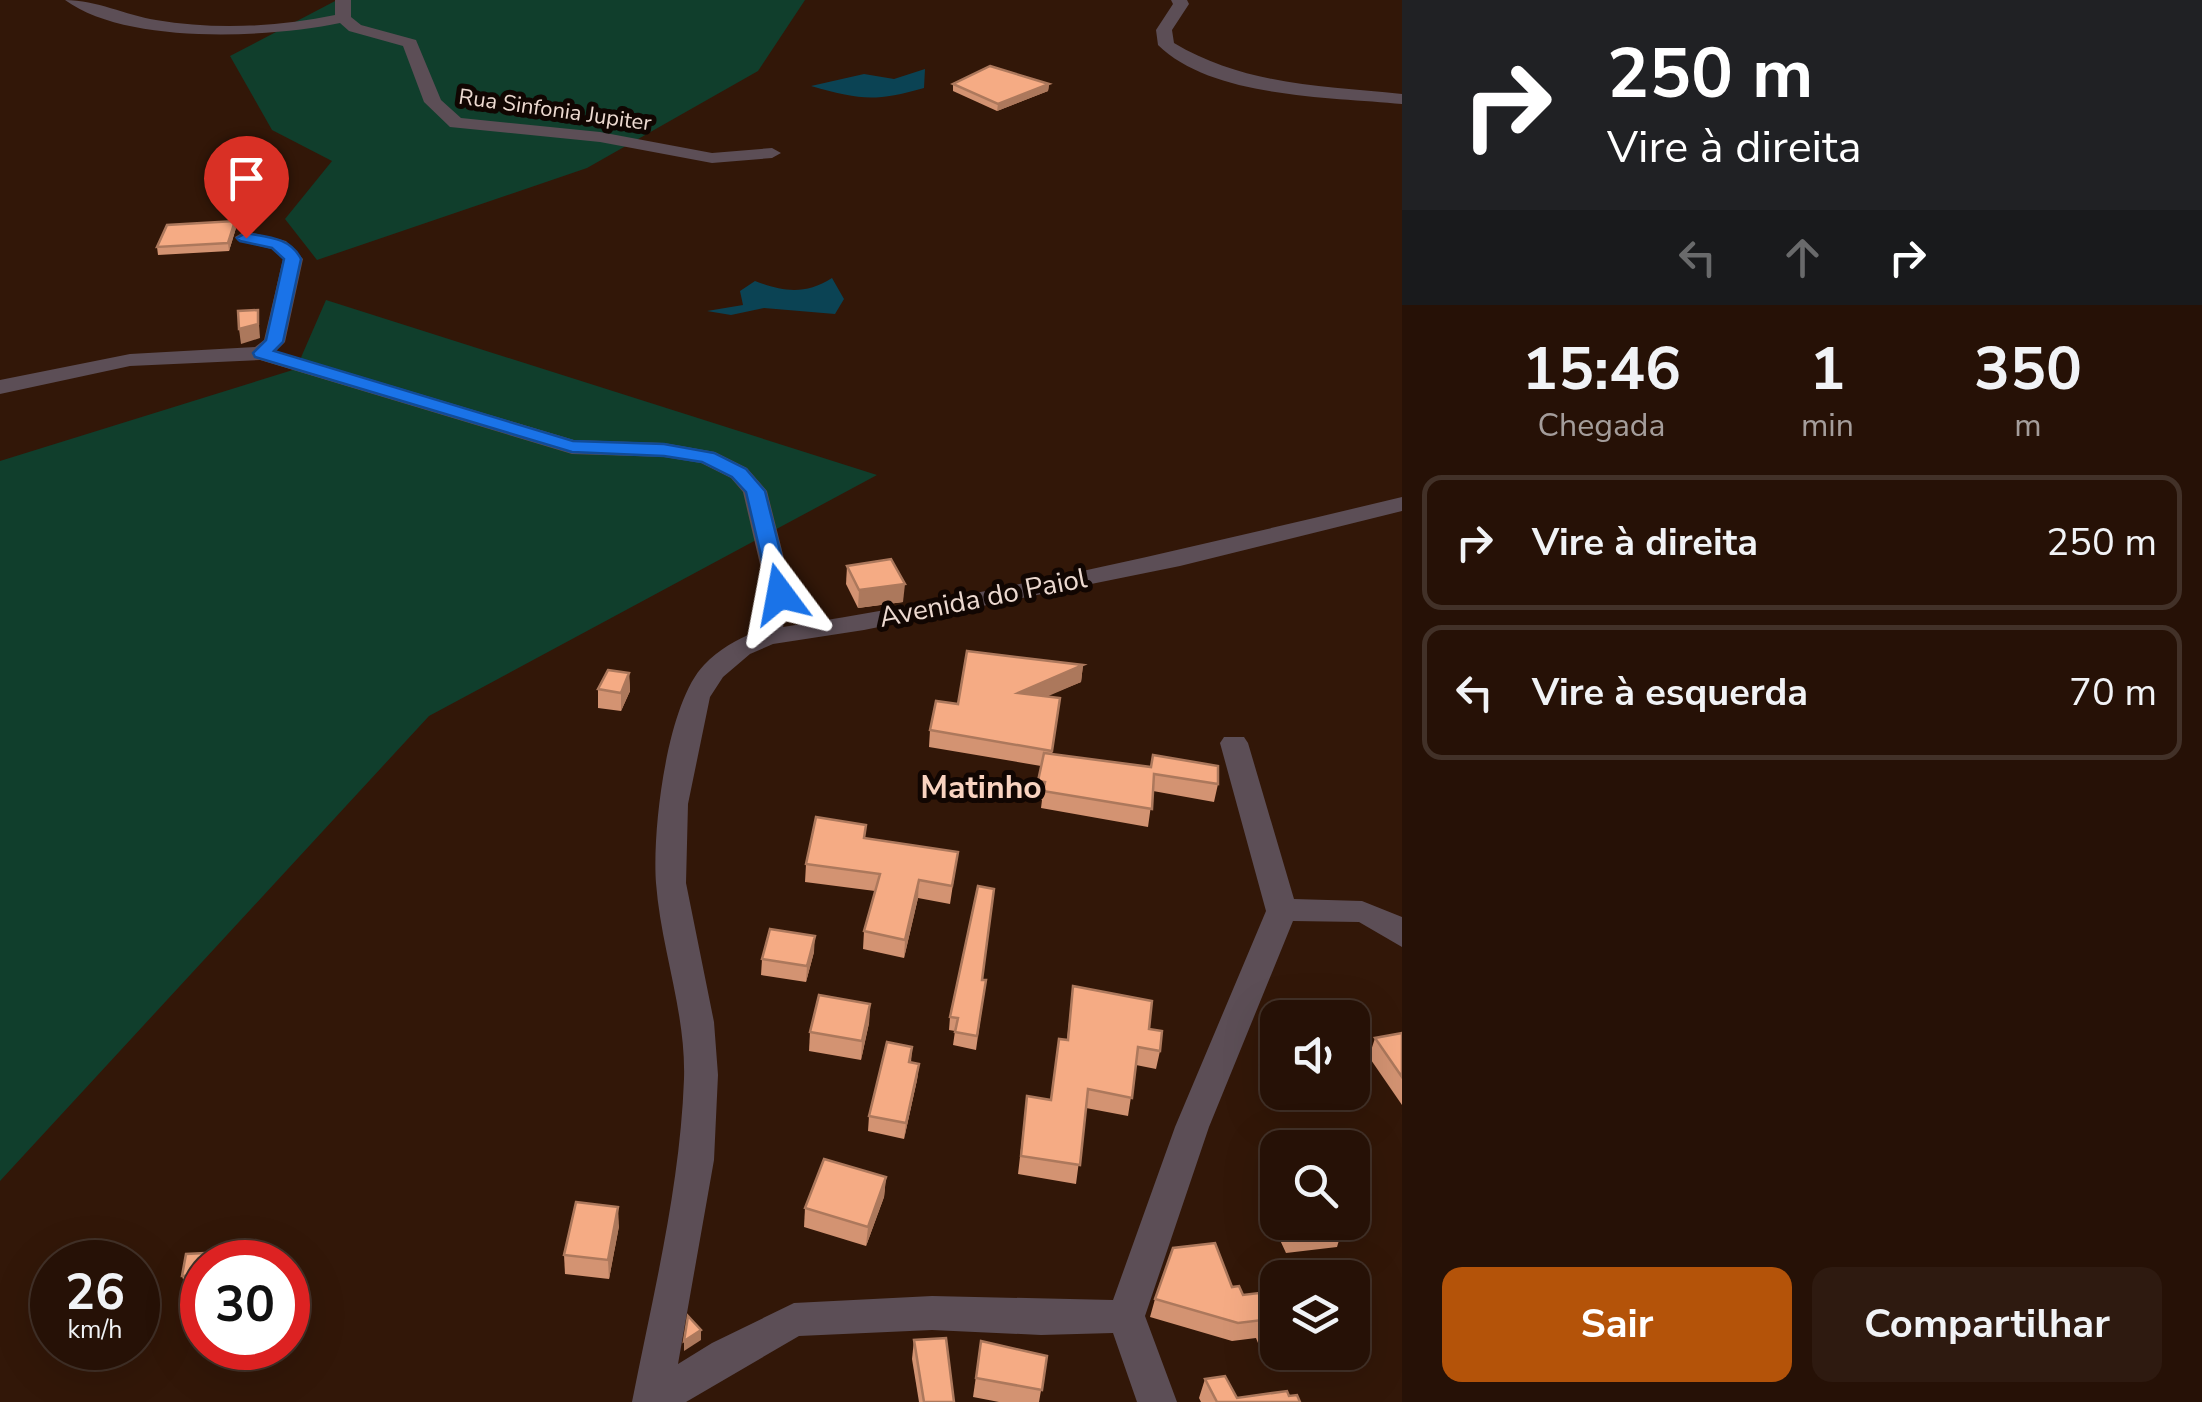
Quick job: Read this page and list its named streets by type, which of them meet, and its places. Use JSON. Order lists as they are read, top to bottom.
{
  "streets": {
    "street": ["Rua Sinfonia Jupiter", "Avenida do Paiol"]
  },
  "districts": ["Matinho"],
  "page": {
    "turn": ["250 m", "Vire à direita"],
    "eta": [
      "15:46",
      "Chegada",
      "1",
      "min",
      "350",
      "m"
    ],
    "list": [
      {
        "name": "Vire à direita",
        "value": "250 m"
      },
      {
        "name": "Vire à esquerda",
        "value": "70 m"
      }
    ],
    "speed": "26 km/h",
    "limit": "30",
    "buttons": ["Sair", "Compartilhar"]
  }
}
